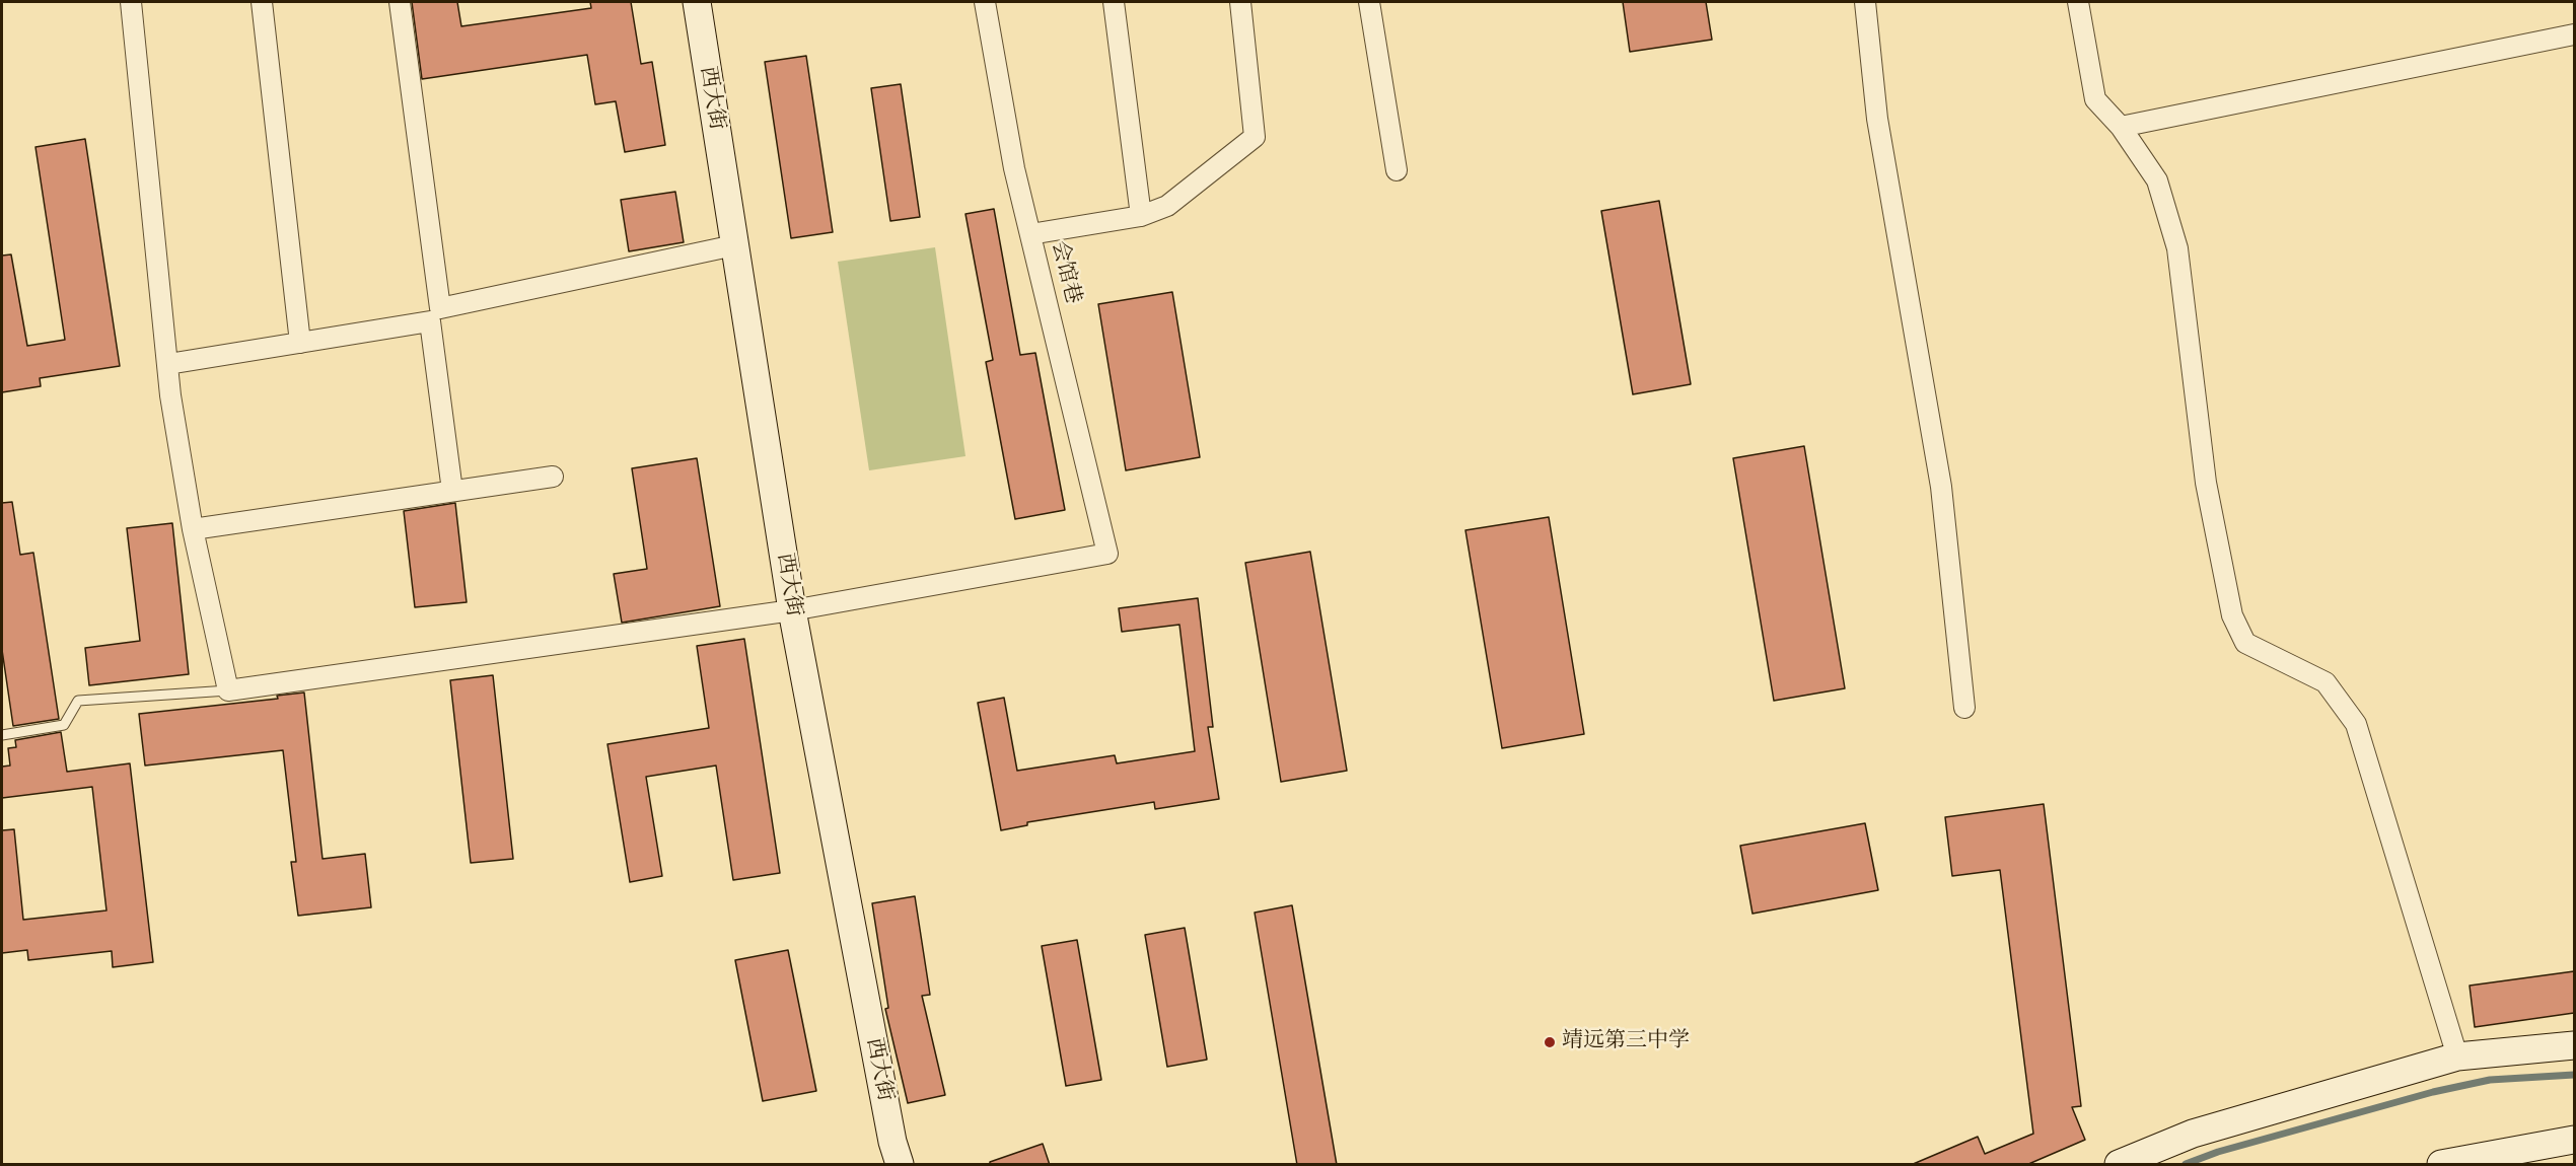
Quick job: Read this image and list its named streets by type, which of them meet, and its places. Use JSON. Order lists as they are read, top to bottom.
{
  "streets": {
    "main road": ["西大街"],
    "street": ["会馆巷"]
  },
  "crossings": [
    ["西大街", "会馆巷"]
  ],
  "places": ["靖远第三中学"]
}
